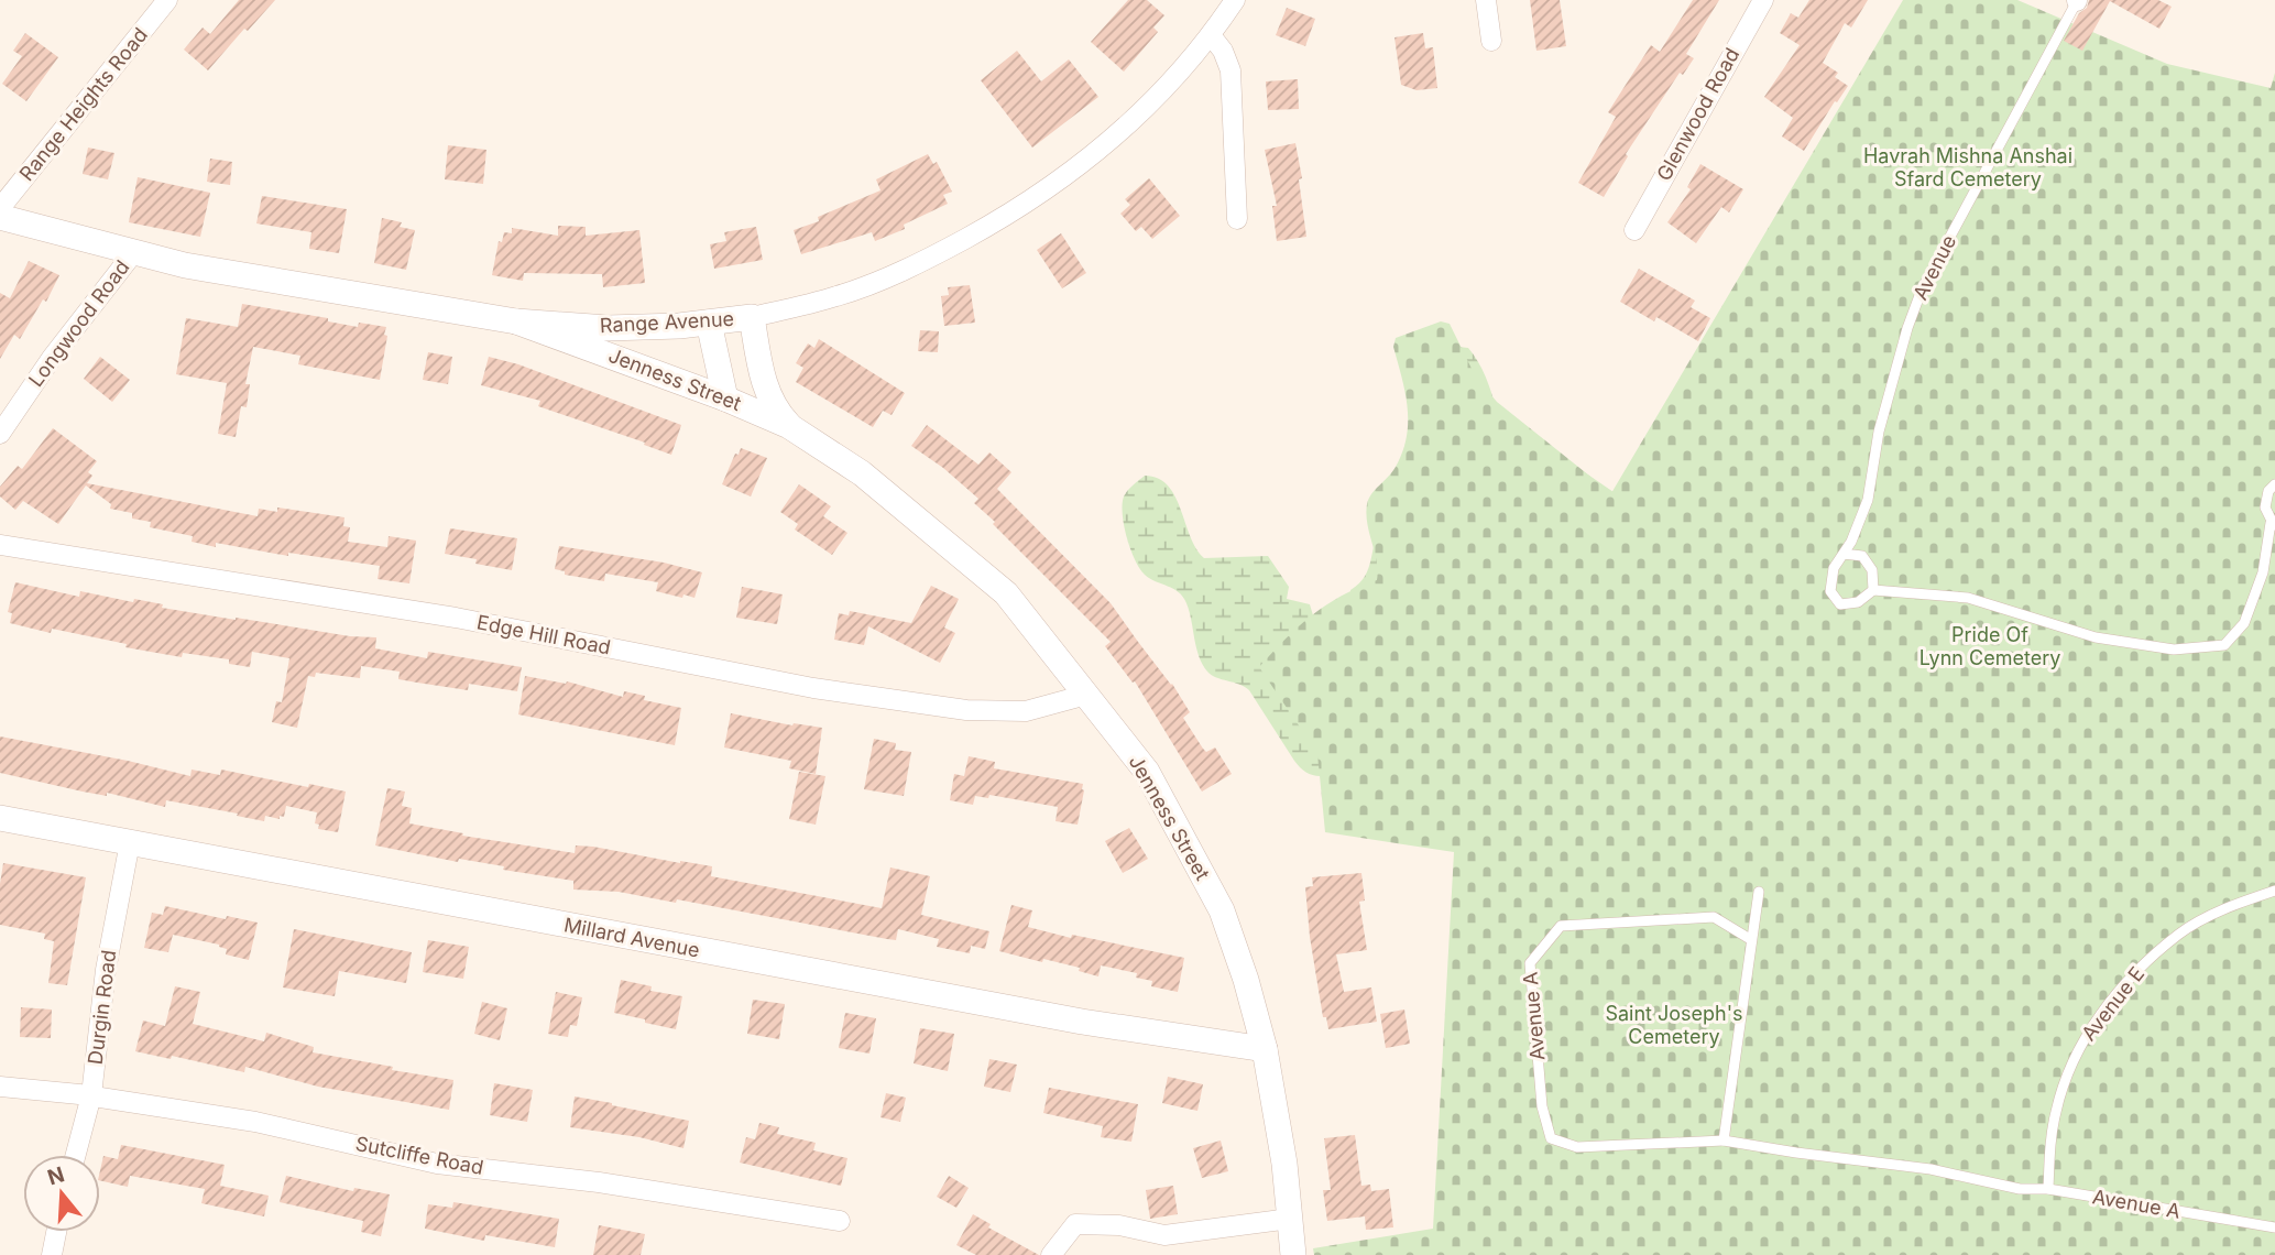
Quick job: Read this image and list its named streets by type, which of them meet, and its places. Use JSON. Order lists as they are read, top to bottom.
{
  "streets": {
    "street": [
      "Range Heights Road",
      "Glenwood Road",
      "Range Avenue",
      "Longwood Road",
      "Jenness Street",
      "Edge Hill Road",
      "Millard Avenue",
      "Durgin Road",
      "Sutcliffe Road"
    ],
    "lane": ["Avenue", "Avenue E", "Avenue A"]
  },
  "crossings": [
    ["Range Avenue", "Longwood Road"],
    ["Range Avenue", "Jenness Street"],
    ["Jenness Street", "Edge Hill Road"],
    ["Jenness Street", "Millard Avenue"],
    ["Millard Avenue", "Durgin Road"],
    ["Avenue E", "Avenue A"],
    ["Durgin Road", "Sutcliffe Road"]
  ],
  "parks": ["Havrah Mishna Anshai Sfard Cemetery", "Pride Of Lynn Cemetery", "Saint Joseph's Cemetery"],
  "north": "top"
}
